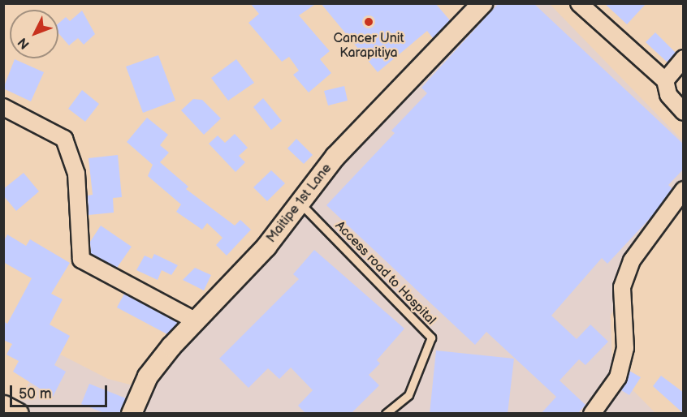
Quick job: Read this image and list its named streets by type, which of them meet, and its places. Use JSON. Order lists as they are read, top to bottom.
{
  "streets": {
    "street": ["Maitipe 1st Lane"],
    "lane": ["Access road to Hospital"]
  },
  "crossings": [
    ["Maitipe 1st Lane", "Access road to Hospital"]
  ],
  "places": ["Cancer Unit Karapitiya"],
  "scale_bar": "50 m",
  "north": "bottom left"
}
